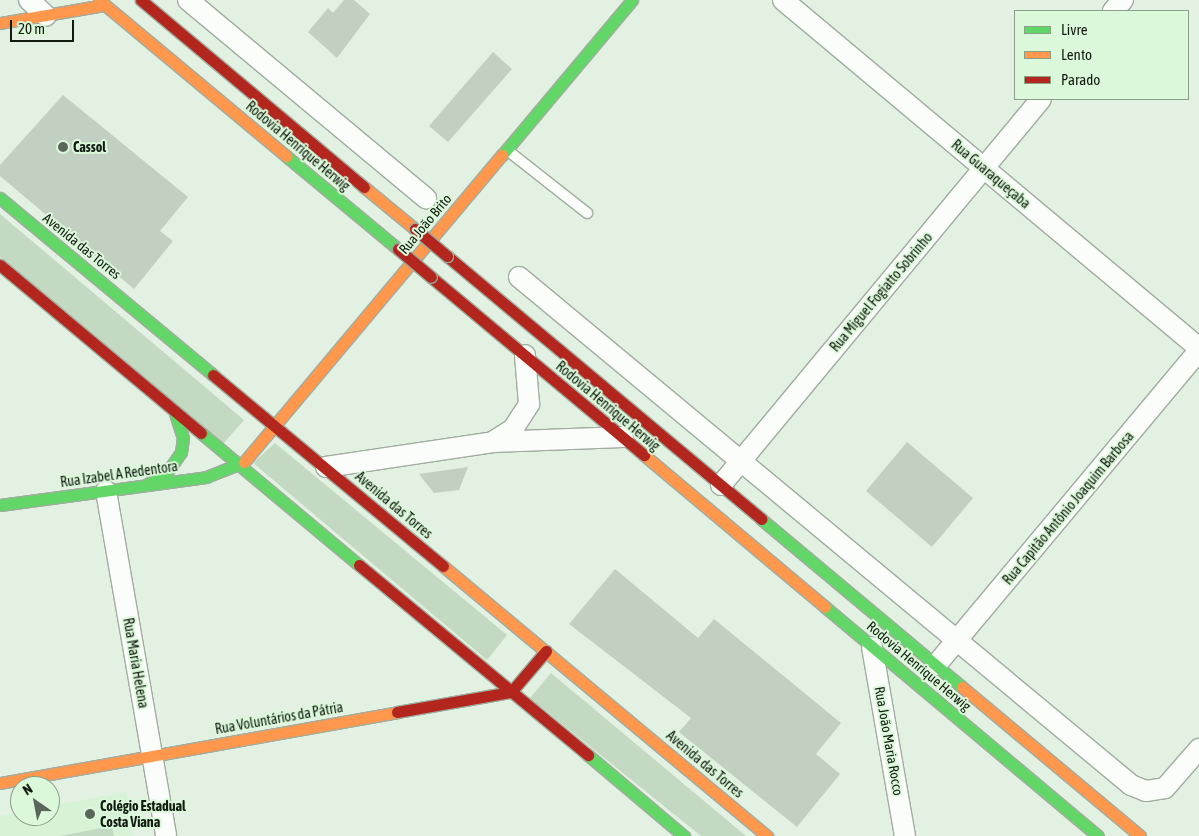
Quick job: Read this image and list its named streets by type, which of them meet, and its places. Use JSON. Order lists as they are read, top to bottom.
{
  "streets": {
    "main road": [
      "Rodovia Henrique Herwig",
      "Rua João Brito",
      "Avenida das Torres",
      "Rua Izabel A Redentora",
      "Rua Voluntários da Pátria"
    ],
    "street": [
      "Rua Guaraqueçaba",
      "Rua Miguel Fogiatto Sobrinho",
      "Rua Capitão Antônio Joaquim Barbosa",
      "Rua Maria Helena",
      "Rua João Maria Rocco"
    ]
  },
  "crossings": [
    ["Rodovia Henrique Herwig", "Rua Miguel Fogiatto Sobrinho"],
    ["Rodovia Henrique Herwig", "Rua Capitão Antônio Joaquim Barbosa"],
    ["Rodovia Henrique Herwig", "Rua João Maria Rocco"],
    ["Rua Guaraqueçaba", "Rua Miguel Fogiatto Sobrinho"],
    ["Rua Guaraqueçaba", "Rua Capitão Antônio Joaquim Barbosa"],
    ["Rua João Brito", "Avenida das Torres"],
    ["Rua João Brito", "Rua Izabel A Redentora"],
    ["Rua Izabel A Redentora", "Rua Maria Helena"],
    ["Rua Maria Helena", "Rua Voluntários da Pátria"]
  ],
  "places": ["Cassol", "Colégio Estadual Costa Viana"],
  "legend": ["Livre", "Lento", "Parado"],
  "scale_bar": "20 m",
  "north": "top left"
}
